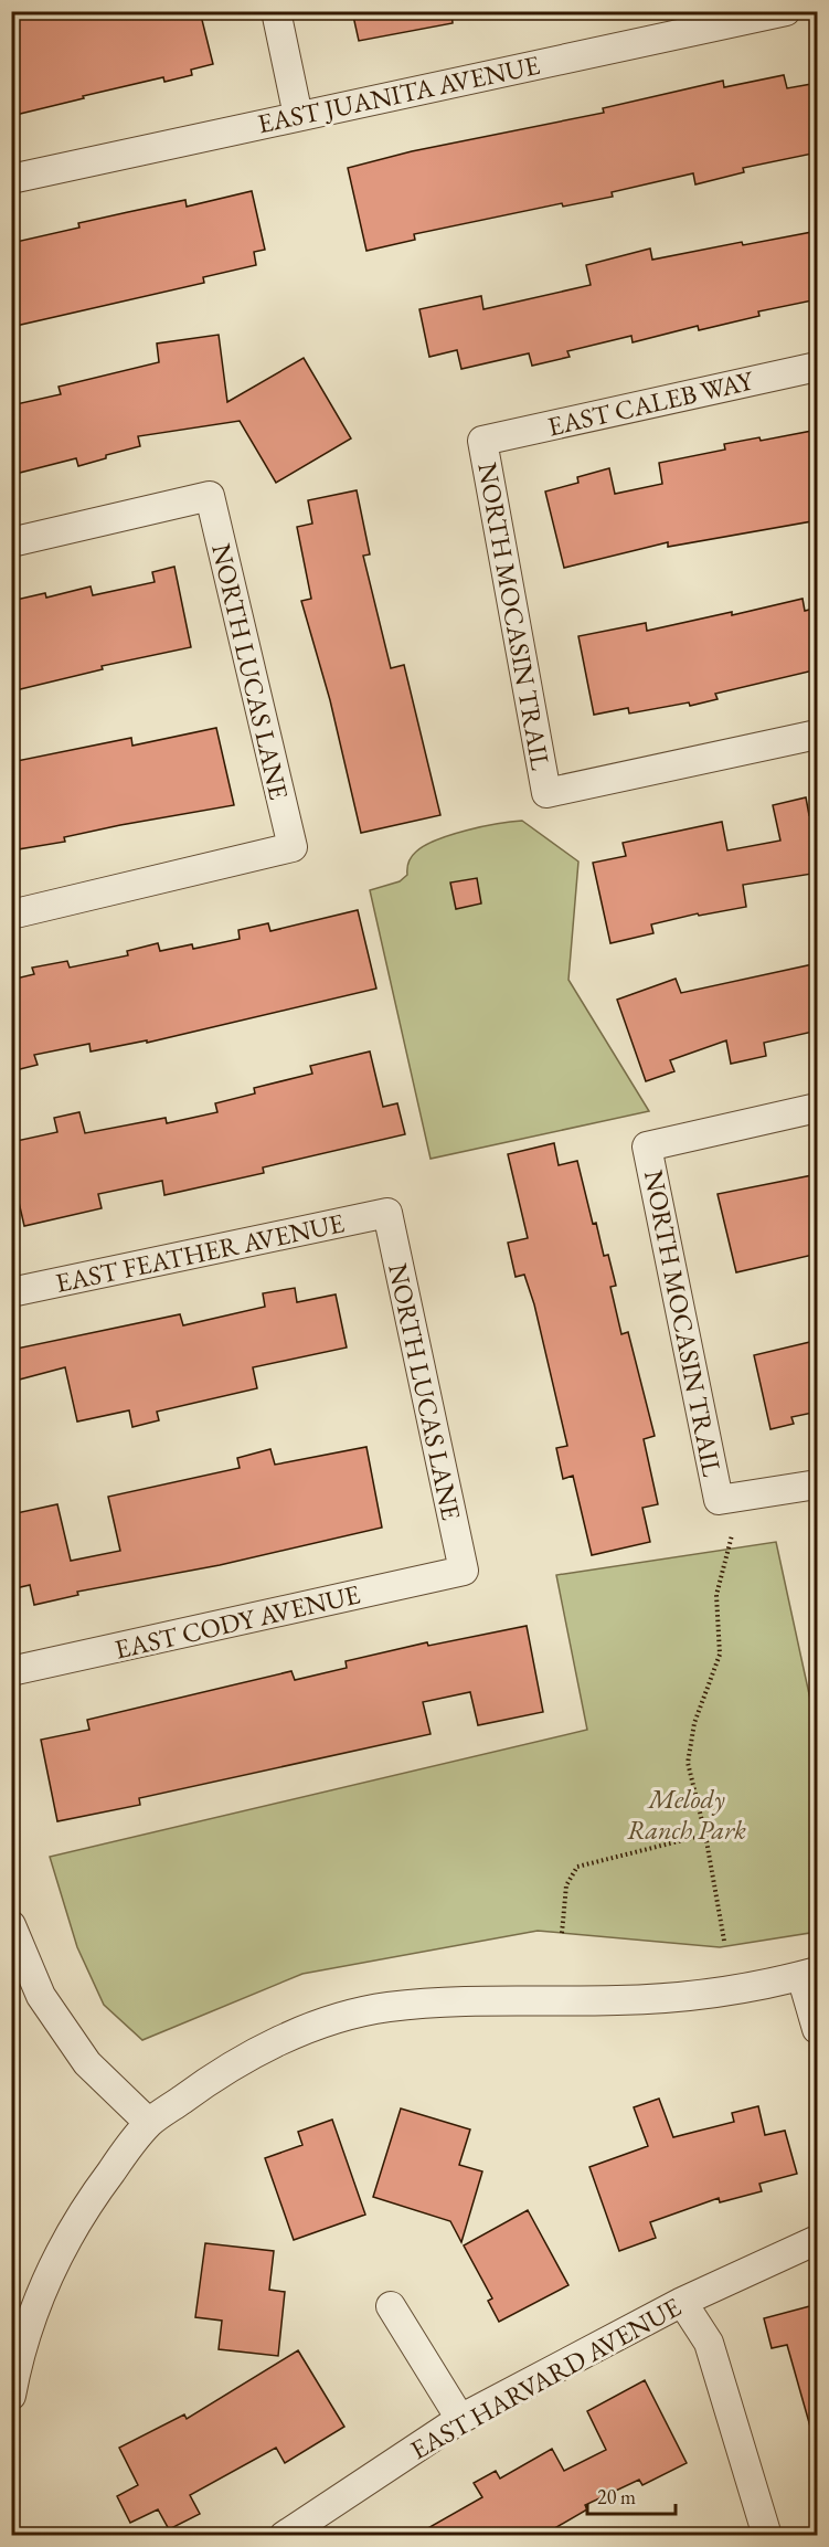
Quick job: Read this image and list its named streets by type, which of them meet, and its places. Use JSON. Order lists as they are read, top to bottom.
{
  "streets": {
    "street": [
      "EAST JUANITA AVENUE",
      "EAST CALEB WAY",
      "NORTH MOCASIN TRAIL",
      "NORTH LUCAS LANE",
      "EAST FEATHER AVENUE",
      "EAST CODY AVENUE",
      "EAST HARVARD AVENUE"
    ]
  },
  "crossings": [
    ["EAST CALEB WAY", "NORTH MOCASIN TRAIL"],
    ["NORTH LUCAS LANE", "EAST FEATHER AVENUE"],
    ["NORTH LUCAS LANE", "EAST CODY AVENUE"]
  ],
  "parks": ["Melody Ranch Park"],
  "scale_bar": "20 m"
}
